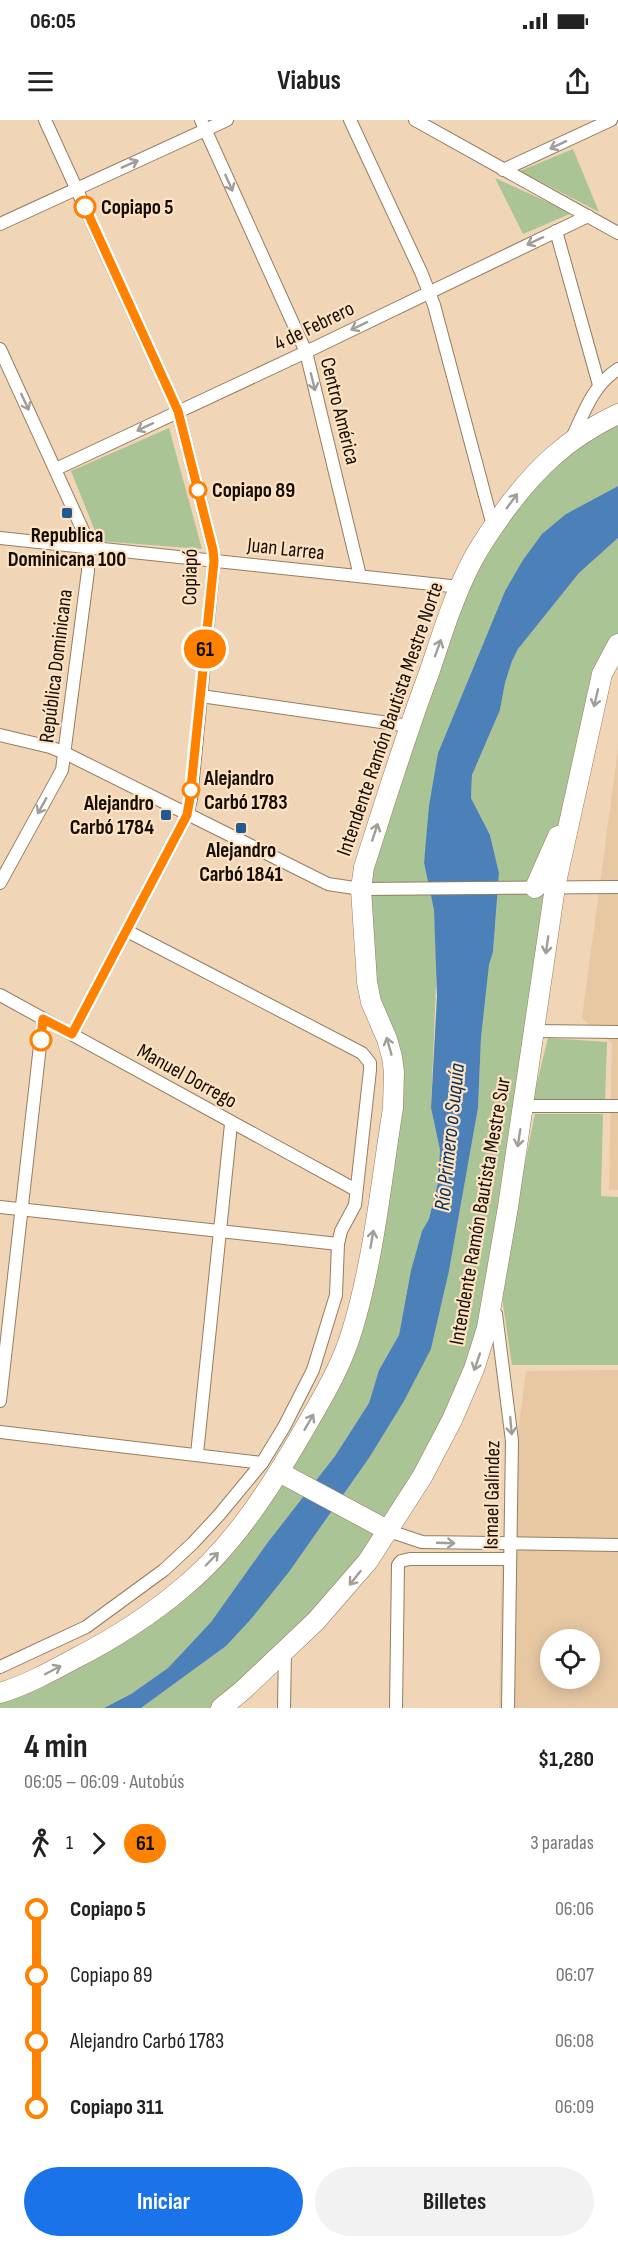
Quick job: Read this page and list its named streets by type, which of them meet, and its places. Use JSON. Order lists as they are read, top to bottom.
{
  "streets": {
    "main road": ["Intendente Ramón Bautista Mestre Norte", "Intendente Ramón Bautista Mestre Sur"],
    "street": [
      "4 de Febrero",
      "Centro América",
      "Juan Larrea",
      "Copiapó",
      "República Dominicana",
      "Manuel Dorrego",
      "Ismael Galíndez"
    ]
  },
  "crossings": [
    ["4 de Febrero", "Centro América"],
    ["4 de Febrero", "Copiapó"],
    ["4 de Febrero", "República Dominicana"],
    ["Centro América", "Juan Larrea"],
    ["Juan Larrea", "Copiapó"],
    ["Juan Larrea", "República Dominicana"],
    ["Juan Larrea", "Intendente Ramón Bautista Mestre Norte"],
    ["Copiapó", "Manuel Dorrego"],
    ["Intendente Ramón Bautista Mestre Sur", "Ismael Galíndez"]
  ],
  "one_way": [
    "4 de Febrero",
    "Centro América",
    "República Dominicana",
    "Intendente Ramón Bautista Mestre Norte",
    "Intendente Ramón Bautista Mestre Sur",
    "Ismael Galíndez"
  ],
  "water": ["Río Primero o Suquía"],
  "places": {
    "other": ["Copiapo 5", "Copiapo 89", "Alejandro Carbó 1783"],
    "transit": ["Republica Dominicana 100", "Alejandro Carbó 1784", "Alejandro Carbó 1841"]
  },
  "lines": ["bus line 61"],
  "page": {
    "status": "06:05",
    "header": "Viabus",
    "on_map": "61",
    "heading": ["4 min", "06:05 – 06:09 · Autobús", "$1,280"],
    "legs": ["1", "61", "3 paradas"],
    "list": [
      {
        "name": "Copiapo 5",
        "value": "06:06"
      },
      {
        "name": "Copiapo 89",
        "value": "06:07"
      },
      {
        "name": "Alejandro Carbó 1783",
        "value": "06:08"
      },
      {
        "name": "Copiapo 311",
        "value": "06:09"
      }
    ],
    "buttons": ["Iniciar", "Billetes"]
  }
}
